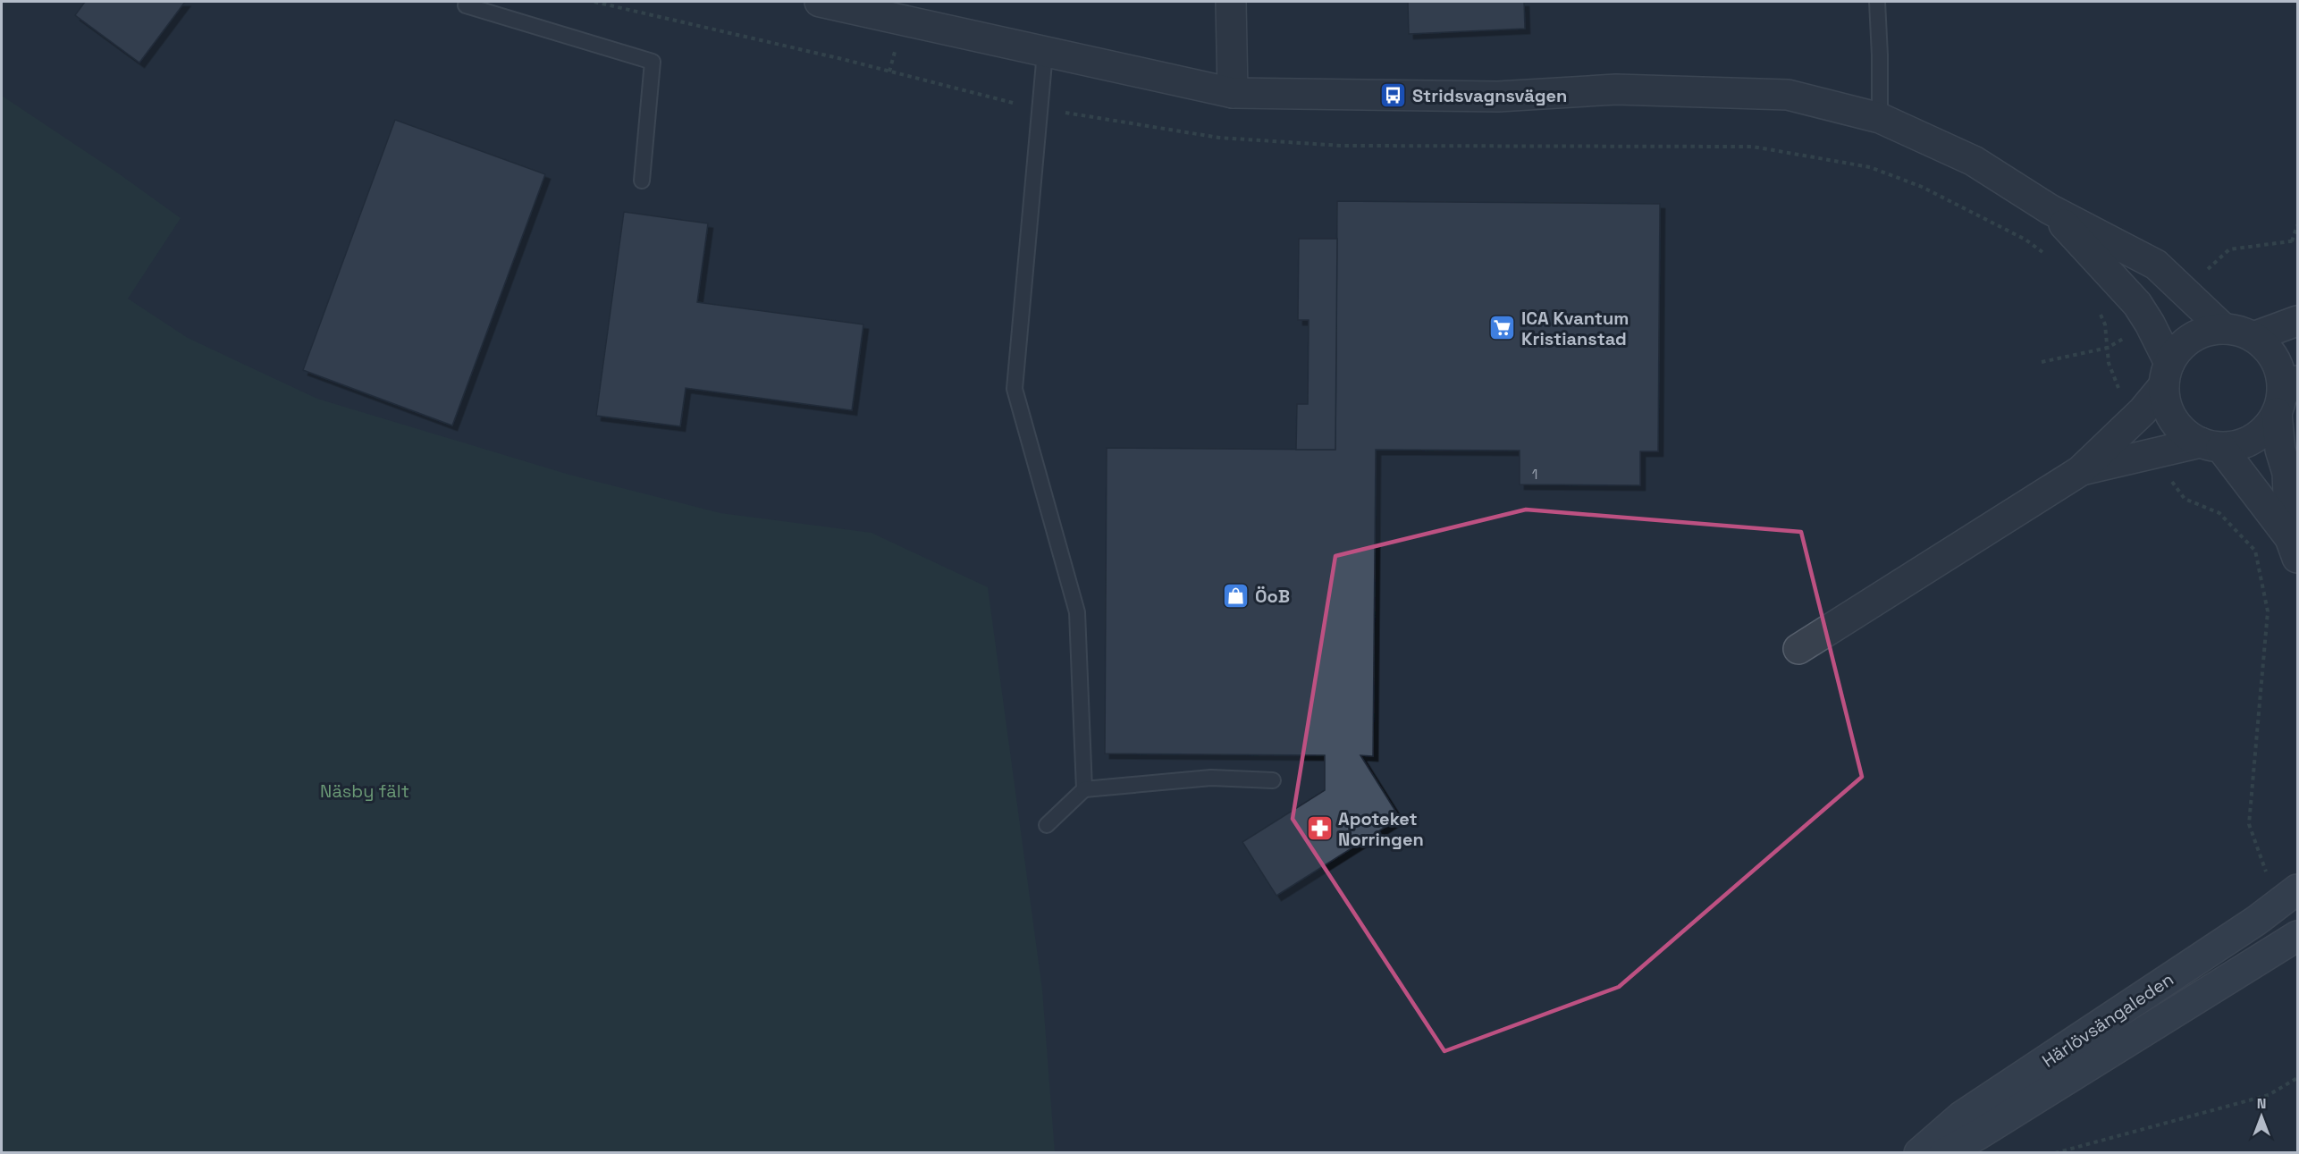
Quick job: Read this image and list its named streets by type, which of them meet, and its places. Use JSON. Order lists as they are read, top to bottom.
{
  "streets": {
    "main road": ["Härlövsängaleden"]
  },
  "parks": ["Näsby fält"],
  "places": {
    "bus stop": ["Stridsvagnsvägen"],
    "supermarket": ["ICA Kvantum Kristianstad"],
    "shop": ["ÖoB"],
    "pharmacy": ["Apoteket Norringen"]
  },
  "house_numbers": ["1"],
  "north": "top"
}
